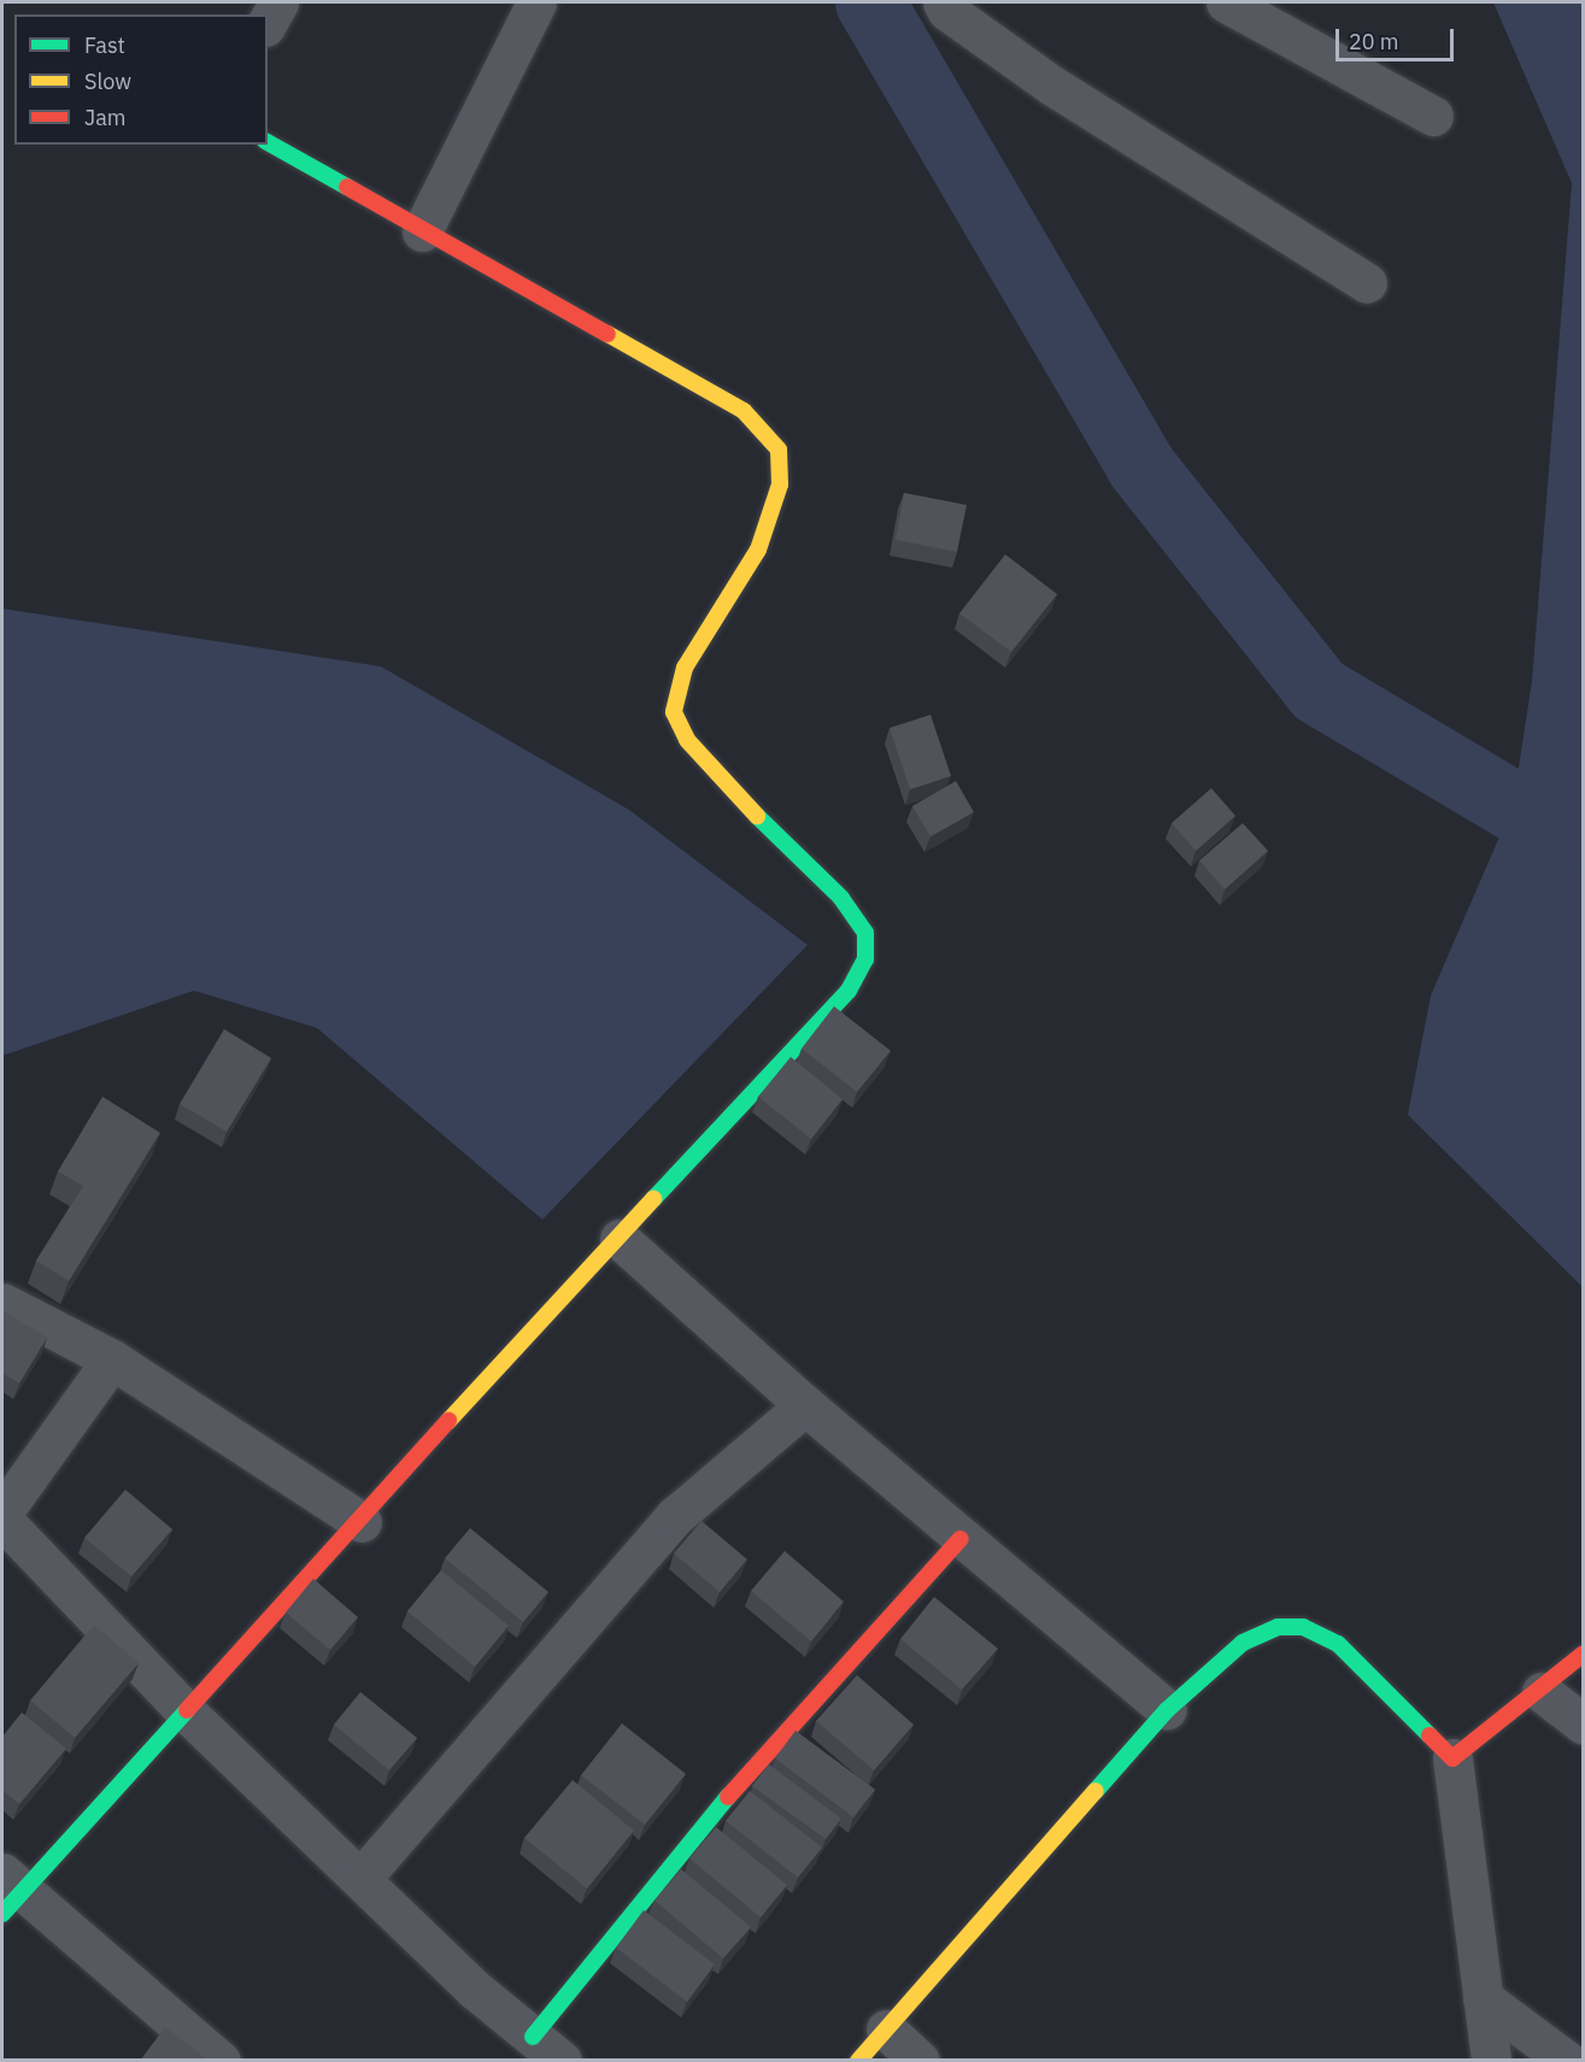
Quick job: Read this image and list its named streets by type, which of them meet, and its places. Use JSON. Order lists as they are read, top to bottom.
{
  "legend": ["Fast", "Slow", "Jam"],
  "scale_bar": "20 m"
}
